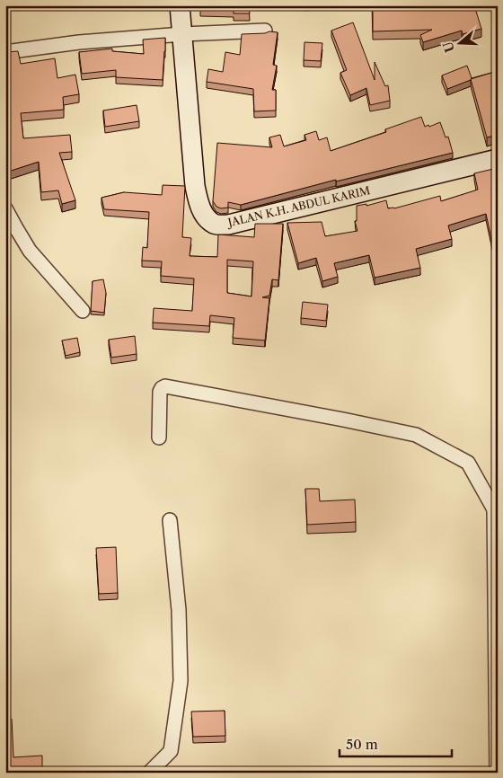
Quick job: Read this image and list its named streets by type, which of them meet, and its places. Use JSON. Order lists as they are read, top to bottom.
{
  "streets": {
    "street": ["JALAN K.H. ABDUL KARIM"]
  },
  "scale_bar": "50 m",
  "north": "left"
}
